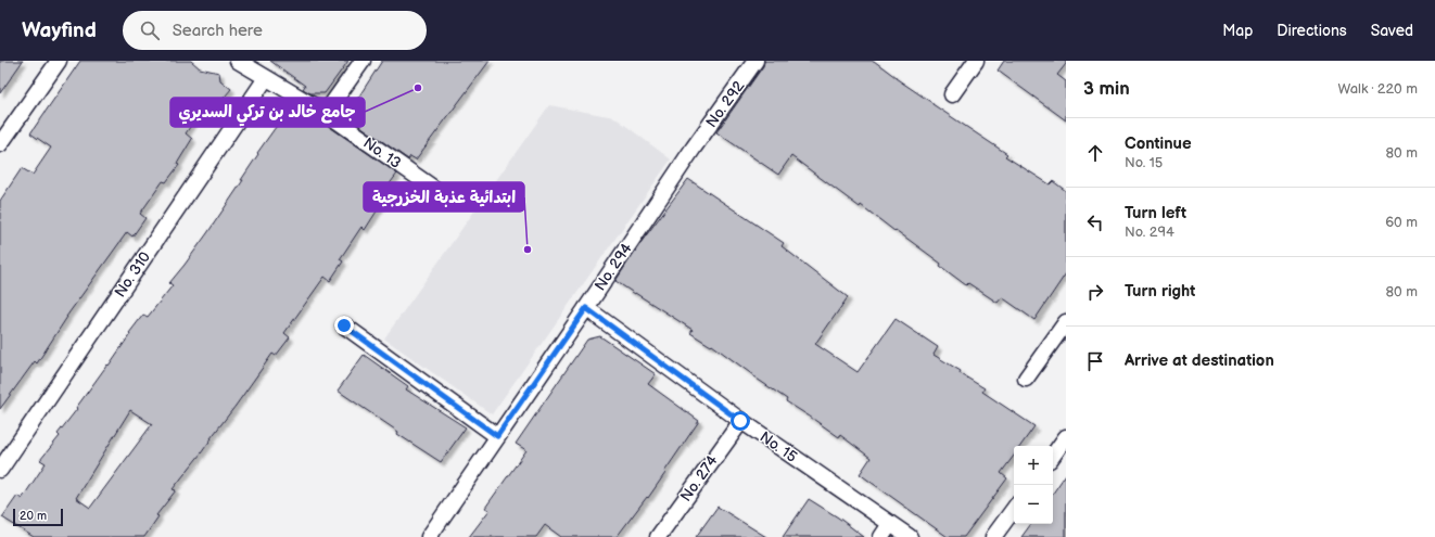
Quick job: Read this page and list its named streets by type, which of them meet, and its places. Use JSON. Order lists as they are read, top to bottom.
{
  "streets": {
    "street": [
      "No. 292",
      "No. 13",
      "No. 294",
      "No. 310",
      "No. 15",
      "No. 274"
    ]
  },
  "crossings": [
    ["No. 292", "No. 294"],
    ["No. 13", "No. 310"],
    ["No. 294", "No. 15"],
    ["No. 15", "No. 274"]
  ],
  "places": ["جامع خالد بن تركي السديري", "ابتدائية عذبة الخزرجية"],
  "scale_bar": "20 m",
  "page": {
    "header": "Wayfind",
    "search": "Search here",
    "nav": ["Map", "Directions", "Saved"],
    "heading": ["3 min", "Walk · 220 m"],
    "list": [
      ["Continue", "No. 15", "80 m"],
      ["Turn left", "No. 294", "60 m"],
      ["Turn right", "80 m"],
      "Arrive at destination"
    ],
    "map_buttons": ["+", "−"],
    "scale": "20 m"
  }
}
